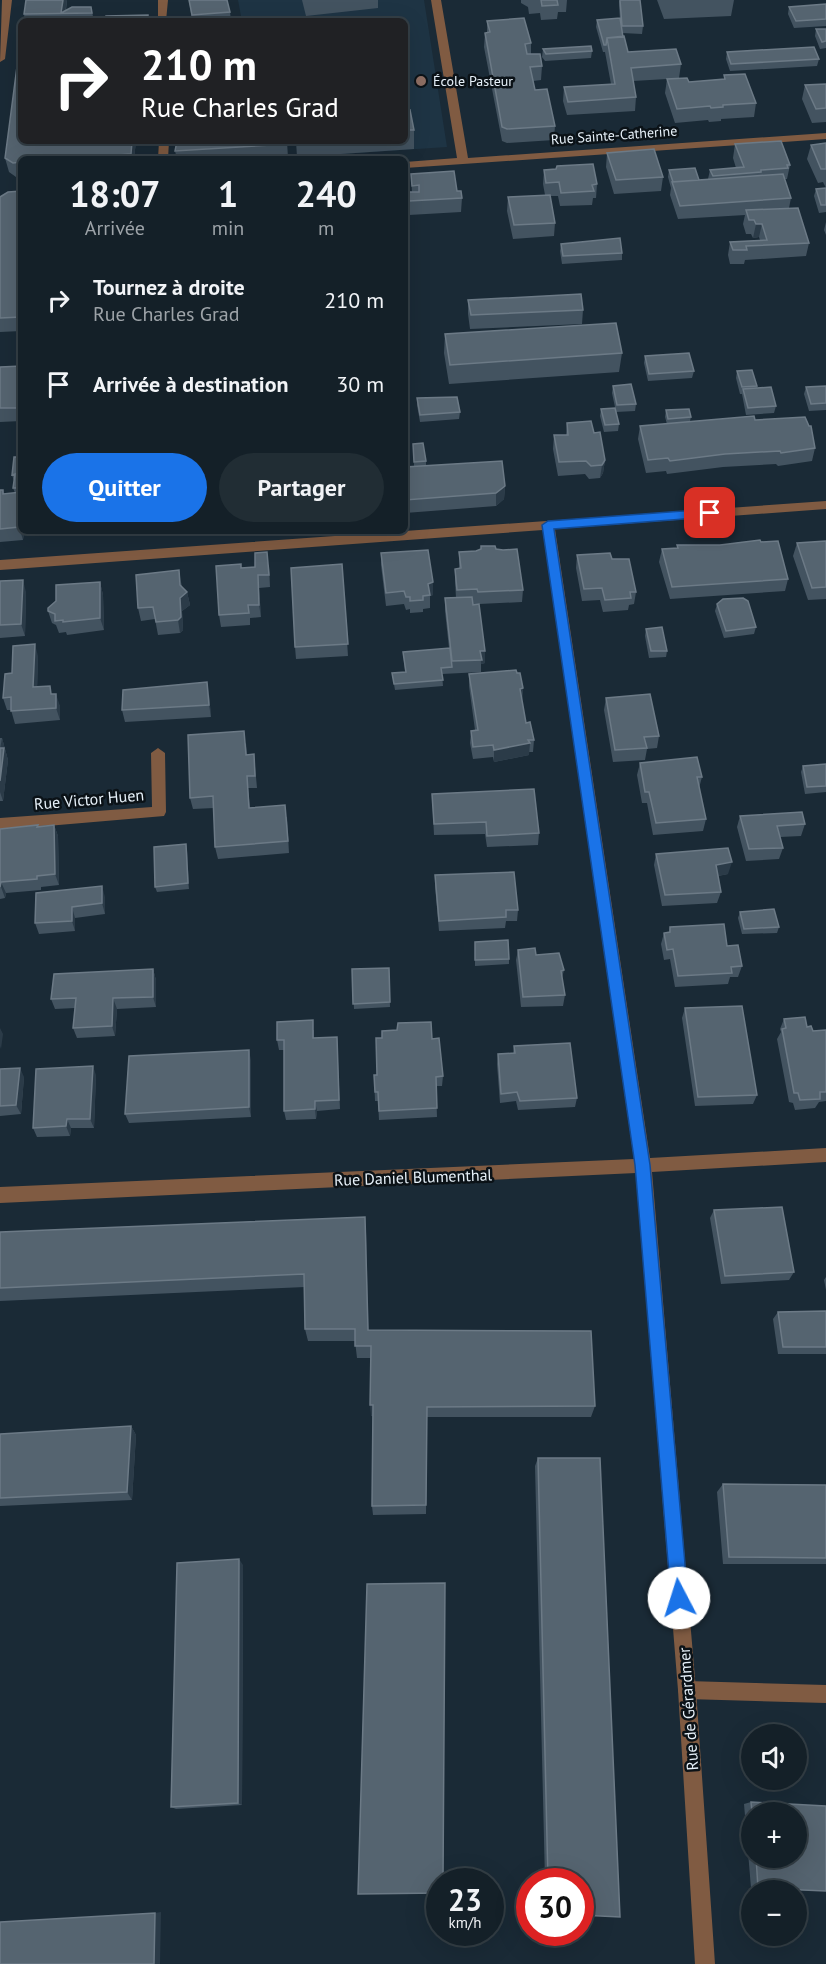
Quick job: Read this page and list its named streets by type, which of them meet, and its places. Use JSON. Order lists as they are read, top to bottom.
{
  "streets": {
    "street": [
      "Rue Sainte-Catherine",
      "Rue Victor Huen",
      "Rue Daniel Blumenthal",
      "Rue de Gérardmer"
    ]
  },
  "crossings": [
    ["Rue Daniel Blumenthal", "Rue de Gérardmer"]
  ],
  "places": ["École Pasteur"],
  "page": {
    "turn": ["210 m", "Rue Charles Grad"],
    "eta": [
      "18:07",
      "Arrivée",
      "1",
      "min",
      "240",
      "m"
    ],
    "list": [
      {
        "name": "Tournez à droite",
        "note": "Rue Charles Grad",
        "value": "210 m"
      },
      {
        "name": "Arrivée à destination",
        "value": "30 m"
      }
    ],
    "buttons": ["Quitter", "Partager"],
    "map_buttons": ["+", "−"],
    "speed": "23 km/h",
    "limit": "30"
  }
}
